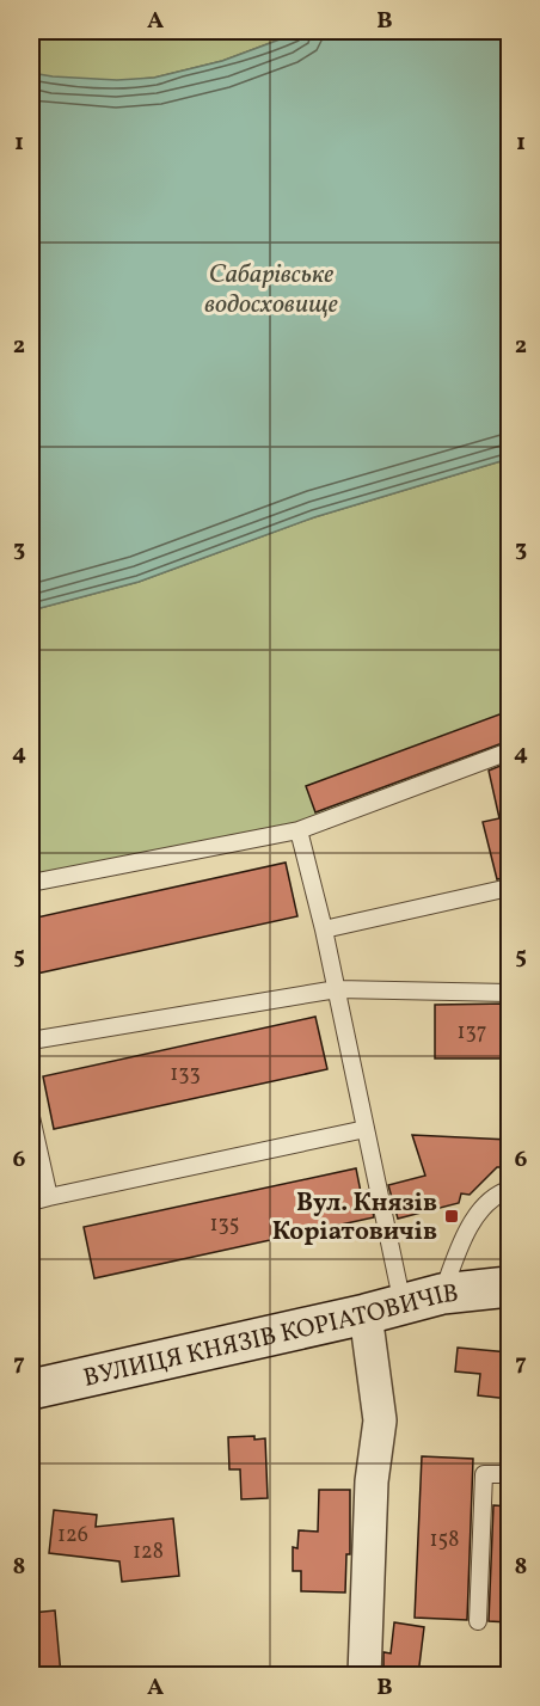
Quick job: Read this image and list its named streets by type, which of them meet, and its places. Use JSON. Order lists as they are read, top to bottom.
{
  "streets": {
    "main road": ["ВУЛИЦЯ КНЯЗІВ КОРІАТОВИЧІВ"]
  },
  "water": ["Сабарівське водосховище"],
  "places": {
    "transit": ["Вул. Князів Коріатовичів"]
  },
  "house_numbers": [
    "137",
    "133",
    "135",
    "126",
    "158",
    "128"
  ],
  "grid": {
    "columns": ["A", "B"],
    "rows": [
      "1",
      "2",
      "3",
      "4",
      "5",
      "6",
      "7",
      "8"
    ]
  }
}
